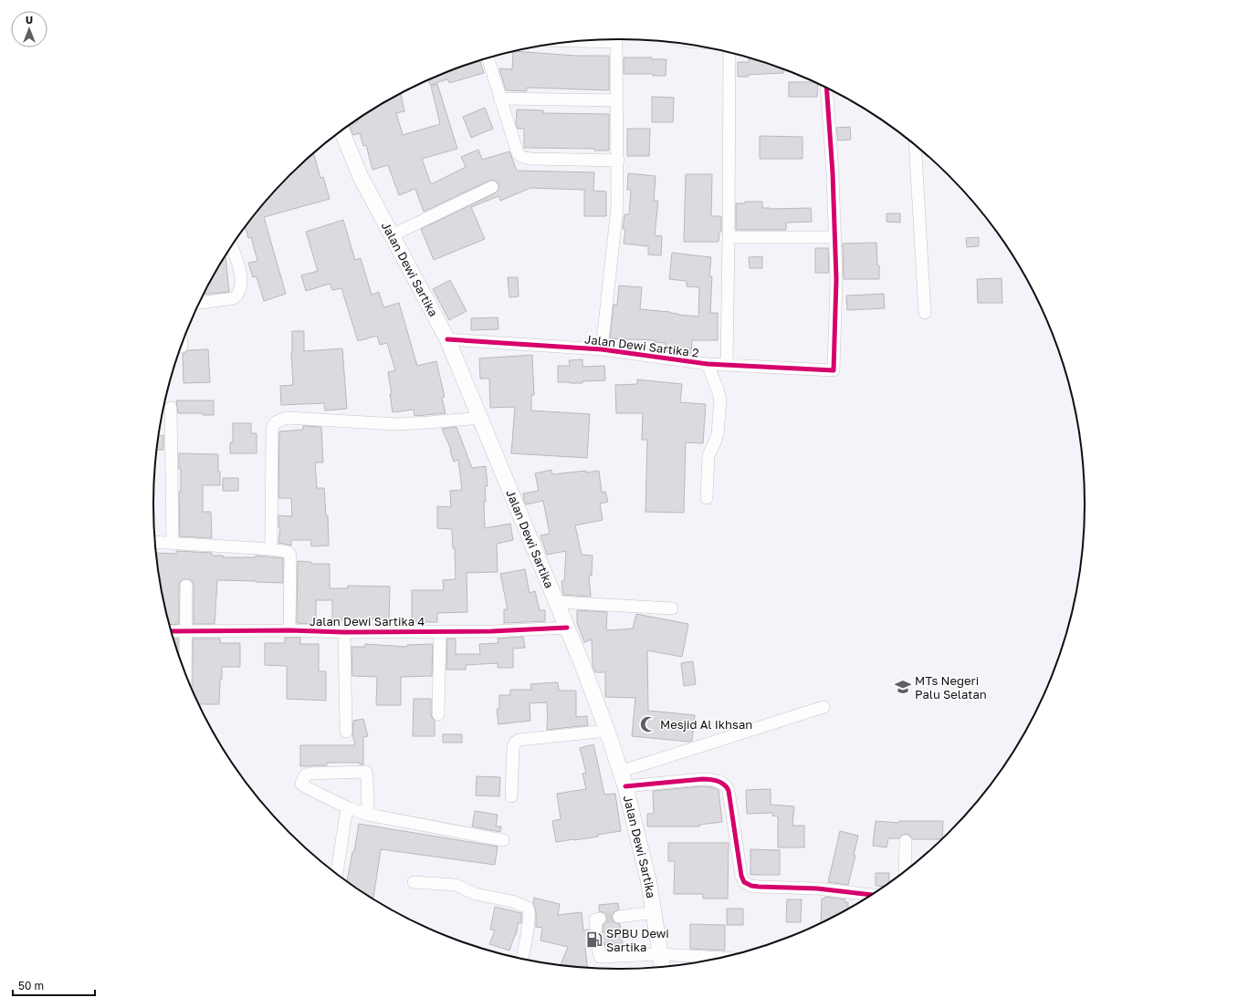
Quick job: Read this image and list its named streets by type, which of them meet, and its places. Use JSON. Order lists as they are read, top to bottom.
{
  "streets": {
    "main road": ["Jalan Dewi Sartika"],
    "street": ["Jalan Dewi Sartika 2", "Jalan Dewi Sartika 4"]
  },
  "crossings": [
    ["Jalan Dewi Sartika", "Jalan Dewi Sartika 2"],
    ["Jalan Dewi Sartika", "Jalan Dewi Sartika 4"]
  ],
  "places": {
    "school or university": ["MTs Negeri Palu Selatan"],
    "mosque": ["Mesjid Al Ikhsan"],
    "fuel station": ["SPBU Dewi Sartika"]
  },
  "scale_bar": "50 m",
  "north": "top"
}
